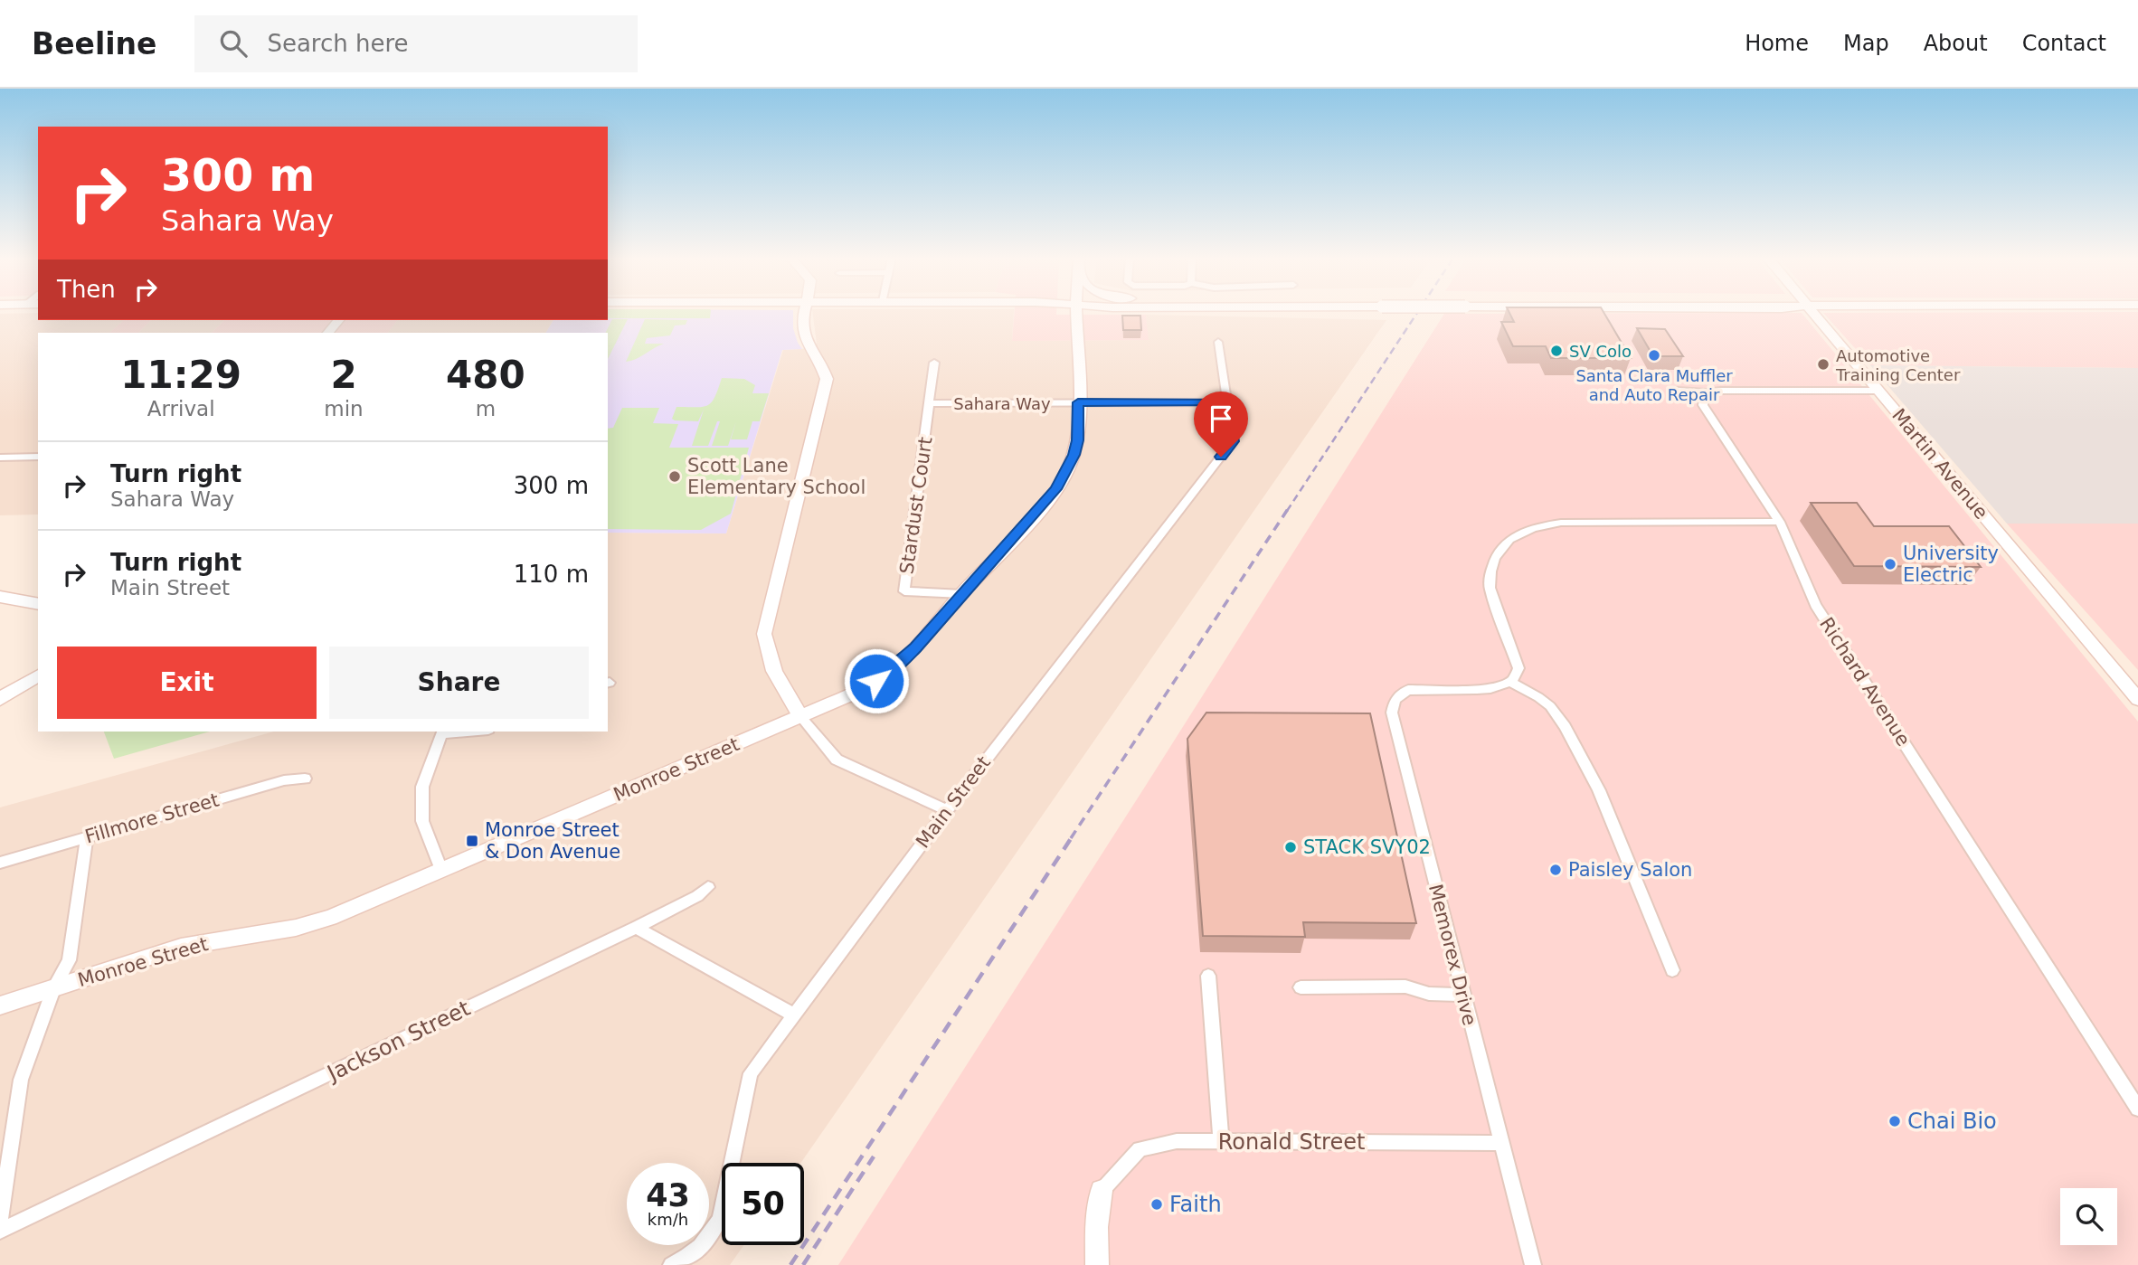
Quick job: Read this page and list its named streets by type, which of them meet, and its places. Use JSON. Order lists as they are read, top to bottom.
{
  "streets": {
    "main road": ["Martin Avenue", "Monroe Street"],
    "street": [
      "Sahara Way",
      "Stardust Court",
      "Richard Avenue",
      "Main Street",
      "Fillmore Street",
      "Memorex Drive",
      "Jackson Street",
      "Ronald Street"
    ]
  },
  "crossings": [
    ["Sahara Way", "Stardust Court"],
    ["Sahara Way", "Monroe Street"],
    ["Sahara Way", "Main Street"],
    ["Stardust Court", "Monroe Street"],
    ["Memorex Drive", "Ronald Street"]
  ],
  "places": {
    "other": [
      "SV Colo",
      "Santa Clara Muffler and Auto Repair",
      "Automotive Training Center",
      "Scott Lane Elementary School",
      "University Electric",
      "STACK SVY02",
      "Paisley Salon",
      "Chai Bio",
      "Faith"
    ],
    "transit": ["Monroe Street & Don Avenue"]
  },
  "page": {
    "header": "Beeline",
    "search": "Search here",
    "nav": [
      "Home",
      "Map",
      "About",
      "Contact"
    ],
    "turn": ["300 m", "Sahara Way"],
    "then": "Then",
    "eta": [
      "11:29",
      "Arrival",
      "2",
      "min",
      "480",
      "m"
    ],
    "list": [
      {
        "name": "Turn right",
        "note": "Sahara Way",
        "value": "300 m"
      },
      {
        "name": "Turn right",
        "note": "Main Street",
        "value": "110 m"
      }
    ],
    "buttons": ["Exit", "Share"],
    "speed": "43 km/h",
    "limit": "50"
  }
}
